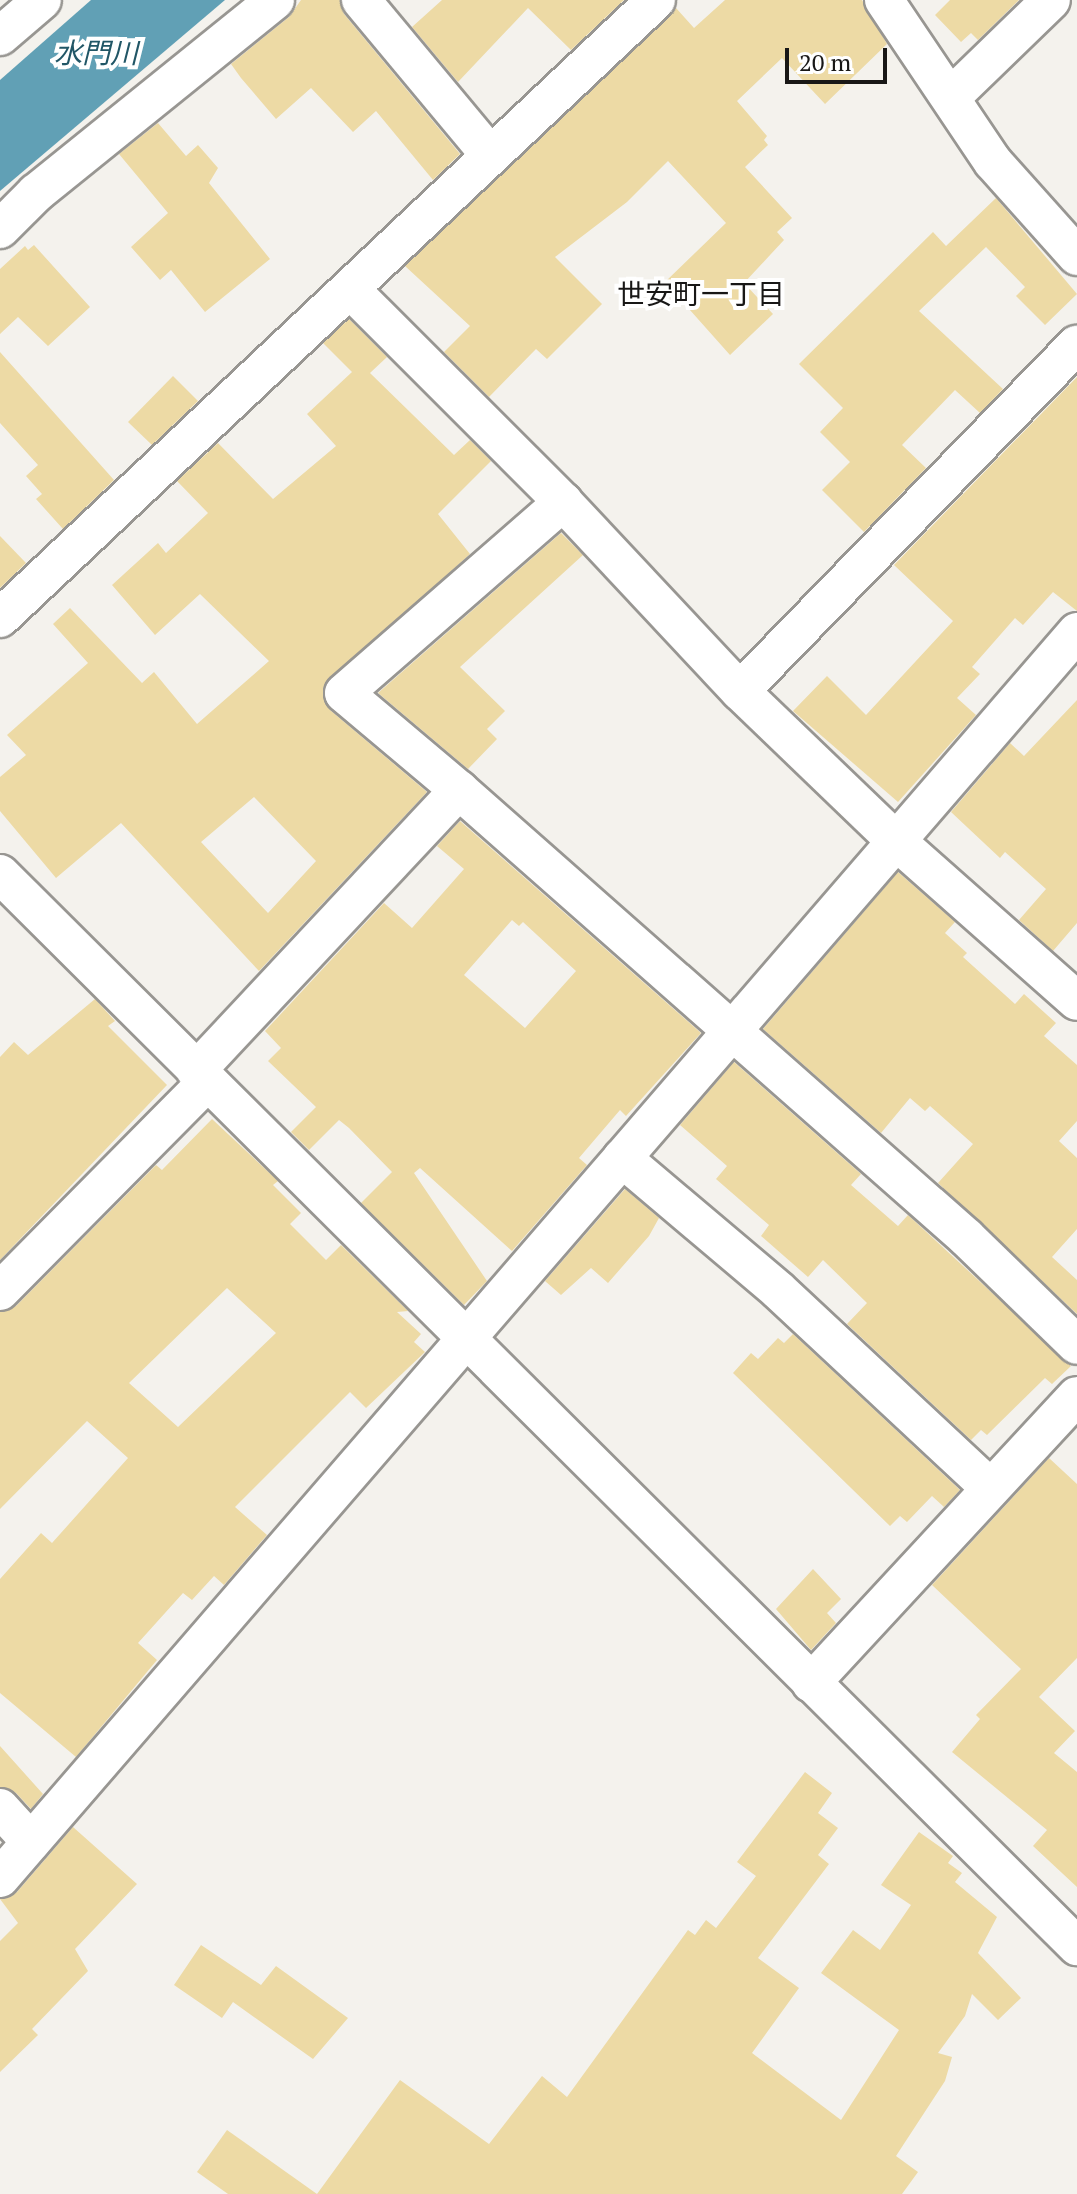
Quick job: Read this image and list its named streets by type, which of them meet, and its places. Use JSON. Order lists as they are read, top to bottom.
{
  "districts": ["世安町一丁目"],
  "water": ["水門川"],
  "scale_bar": "20 m"
}
